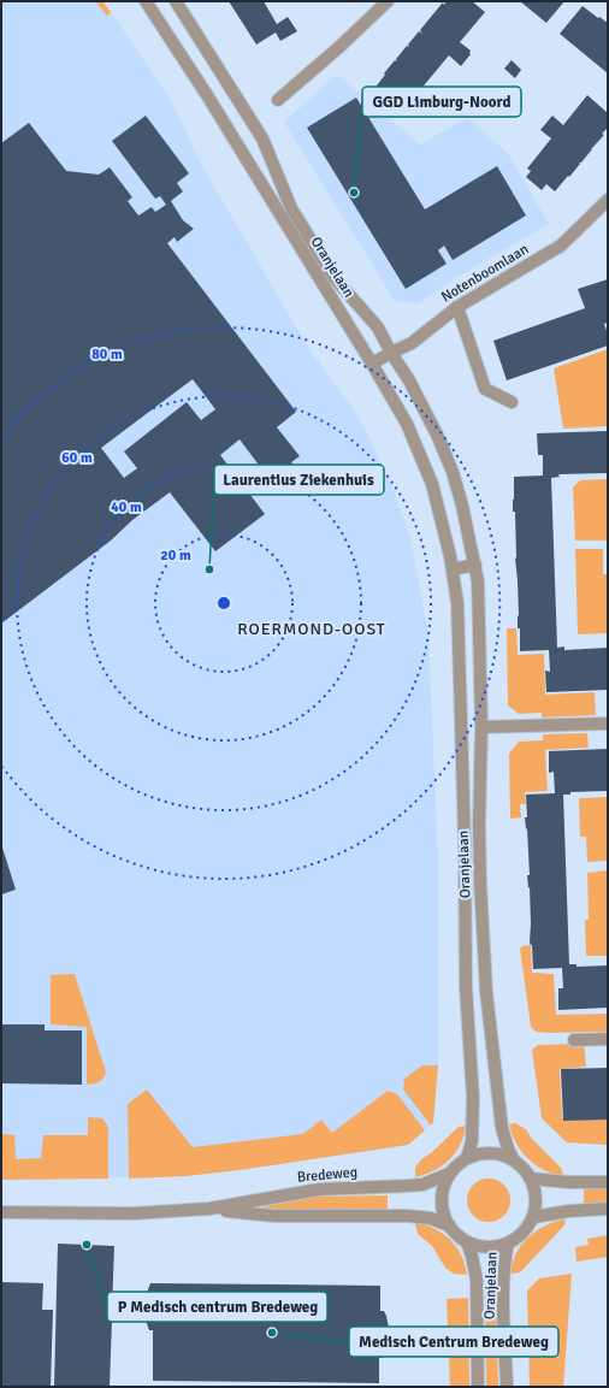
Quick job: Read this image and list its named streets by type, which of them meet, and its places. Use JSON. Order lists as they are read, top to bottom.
{
  "streets": {
    "street": ["Oranjelaan", "Notenboomlaan", "Bredeweg"]
  },
  "crossings": [
    ["Oranjelaan", "Notenboomlaan"],
    ["Oranjelaan", "Bredeweg"]
  ],
  "districts": ["ROERMOND-OOST"],
  "places": [
    "GGD Limburg-Noord",
    "Laurentius Ziekenhuis",
    "P Medisch centrum Bredeweg",
    "Medisch Centrum Bredeweg"
  ],
  "rings": [
    "80 m",
    "60 m",
    "40 m",
    "20 m"
  ]
}
